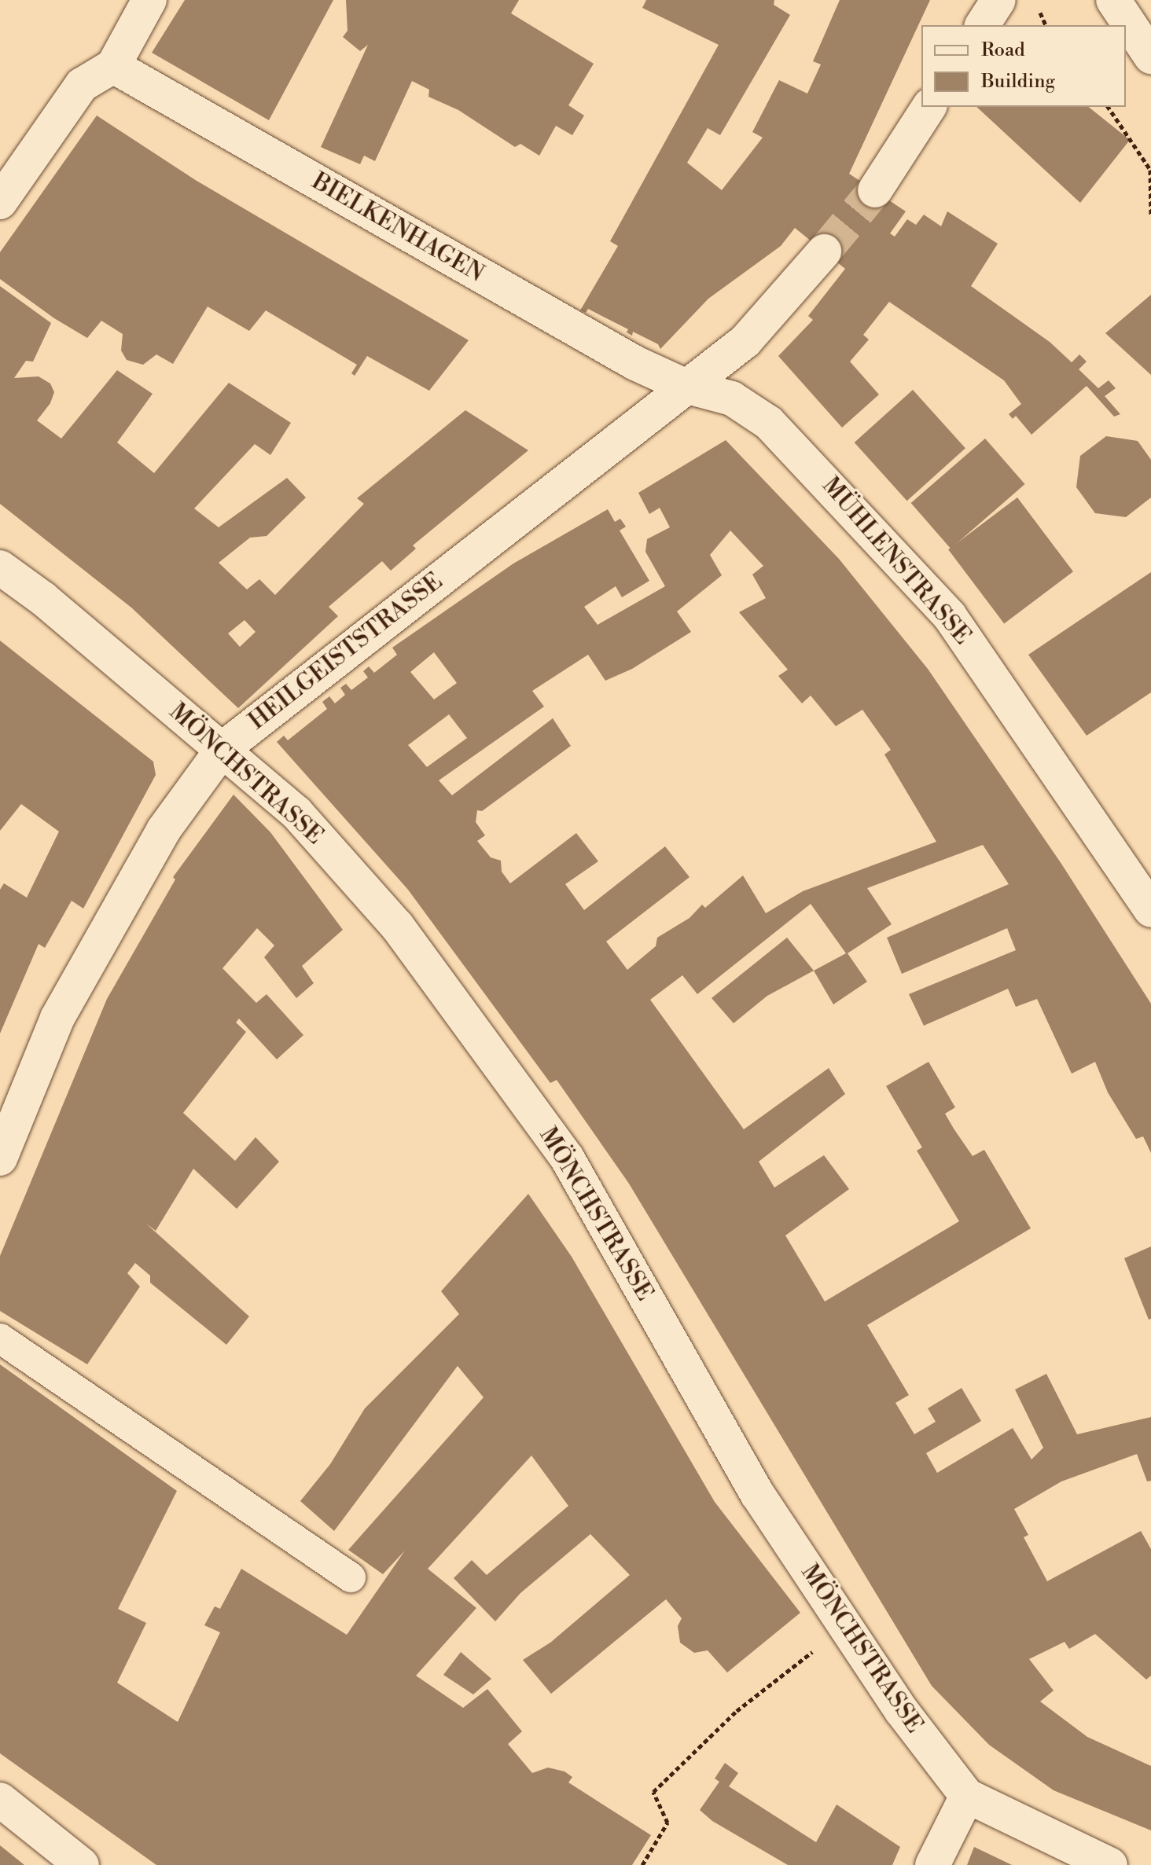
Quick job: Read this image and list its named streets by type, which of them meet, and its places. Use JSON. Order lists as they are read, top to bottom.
{
  "streets": {
    "street": [
      "BIELKENHAGEN",
      "MÜHLENSTRASSE",
      "HEILGEISTSTRASSE",
      "MÖNCHSTRASSE"
    ]
  },
  "crossings": [
    ["BIELKENHAGEN", "MÜHLENSTRASSE"],
    ["BIELKENHAGEN", "HEILGEISTSTRASSE"],
    ["MÜHLENSTRASSE", "HEILGEISTSTRASSE"],
    ["HEILGEISTSTRASSE", "MÖNCHSTRASSE"]
  ],
  "legend": ["Road", "Building"]
}
